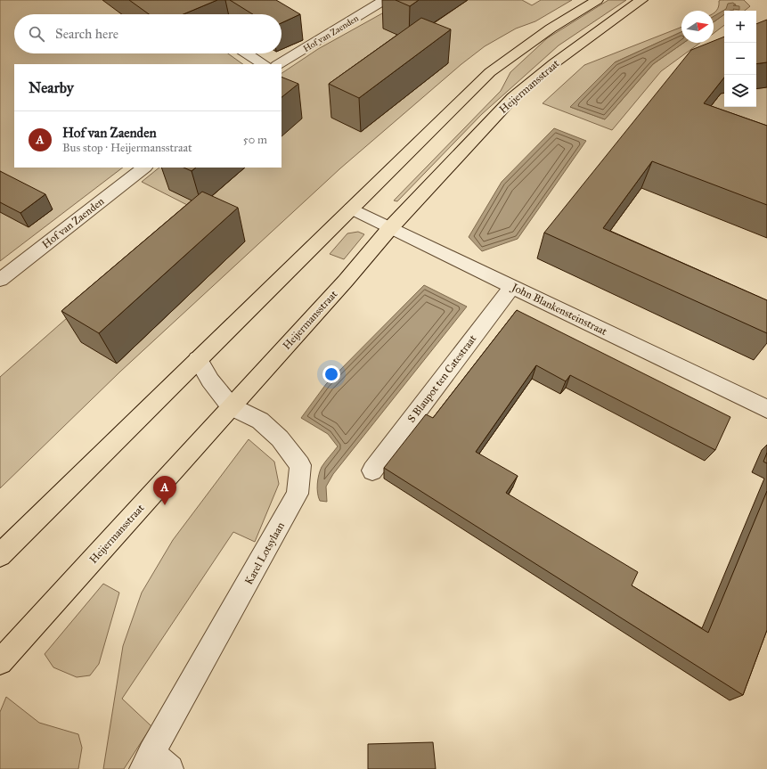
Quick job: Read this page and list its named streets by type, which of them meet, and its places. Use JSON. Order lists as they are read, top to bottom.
{
  "streets": {
    "main road": ["Heijermansstraat"],
    "street": [
      "Hof van Zaenden",
      "John Blankensteinstraat",
      "S Blaupot ten Catestraat",
      "Karel Lotsylaan"
    ]
  },
  "crossings": [
    ["Heijermansstraat", "John Blankensteinstraat"],
    ["Heijermansstraat", "Karel Lotsylaan"],
    ["John Blankensteinstraat", "S Blaupot ten Catestraat"]
  ],
  "north": "right",
  "page": {
    "map_buttons": ["+", "−"],
    "search": "Search here",
    "heading": "Nearby",
    "list": [
      {
        "mark": "A",
        "name": "Hof van Zaenden",
        "note": "Bus stop · Heijermansstraat",
        "value": "50 m"
      }
    ],
    "pins": "A"
  }
}
